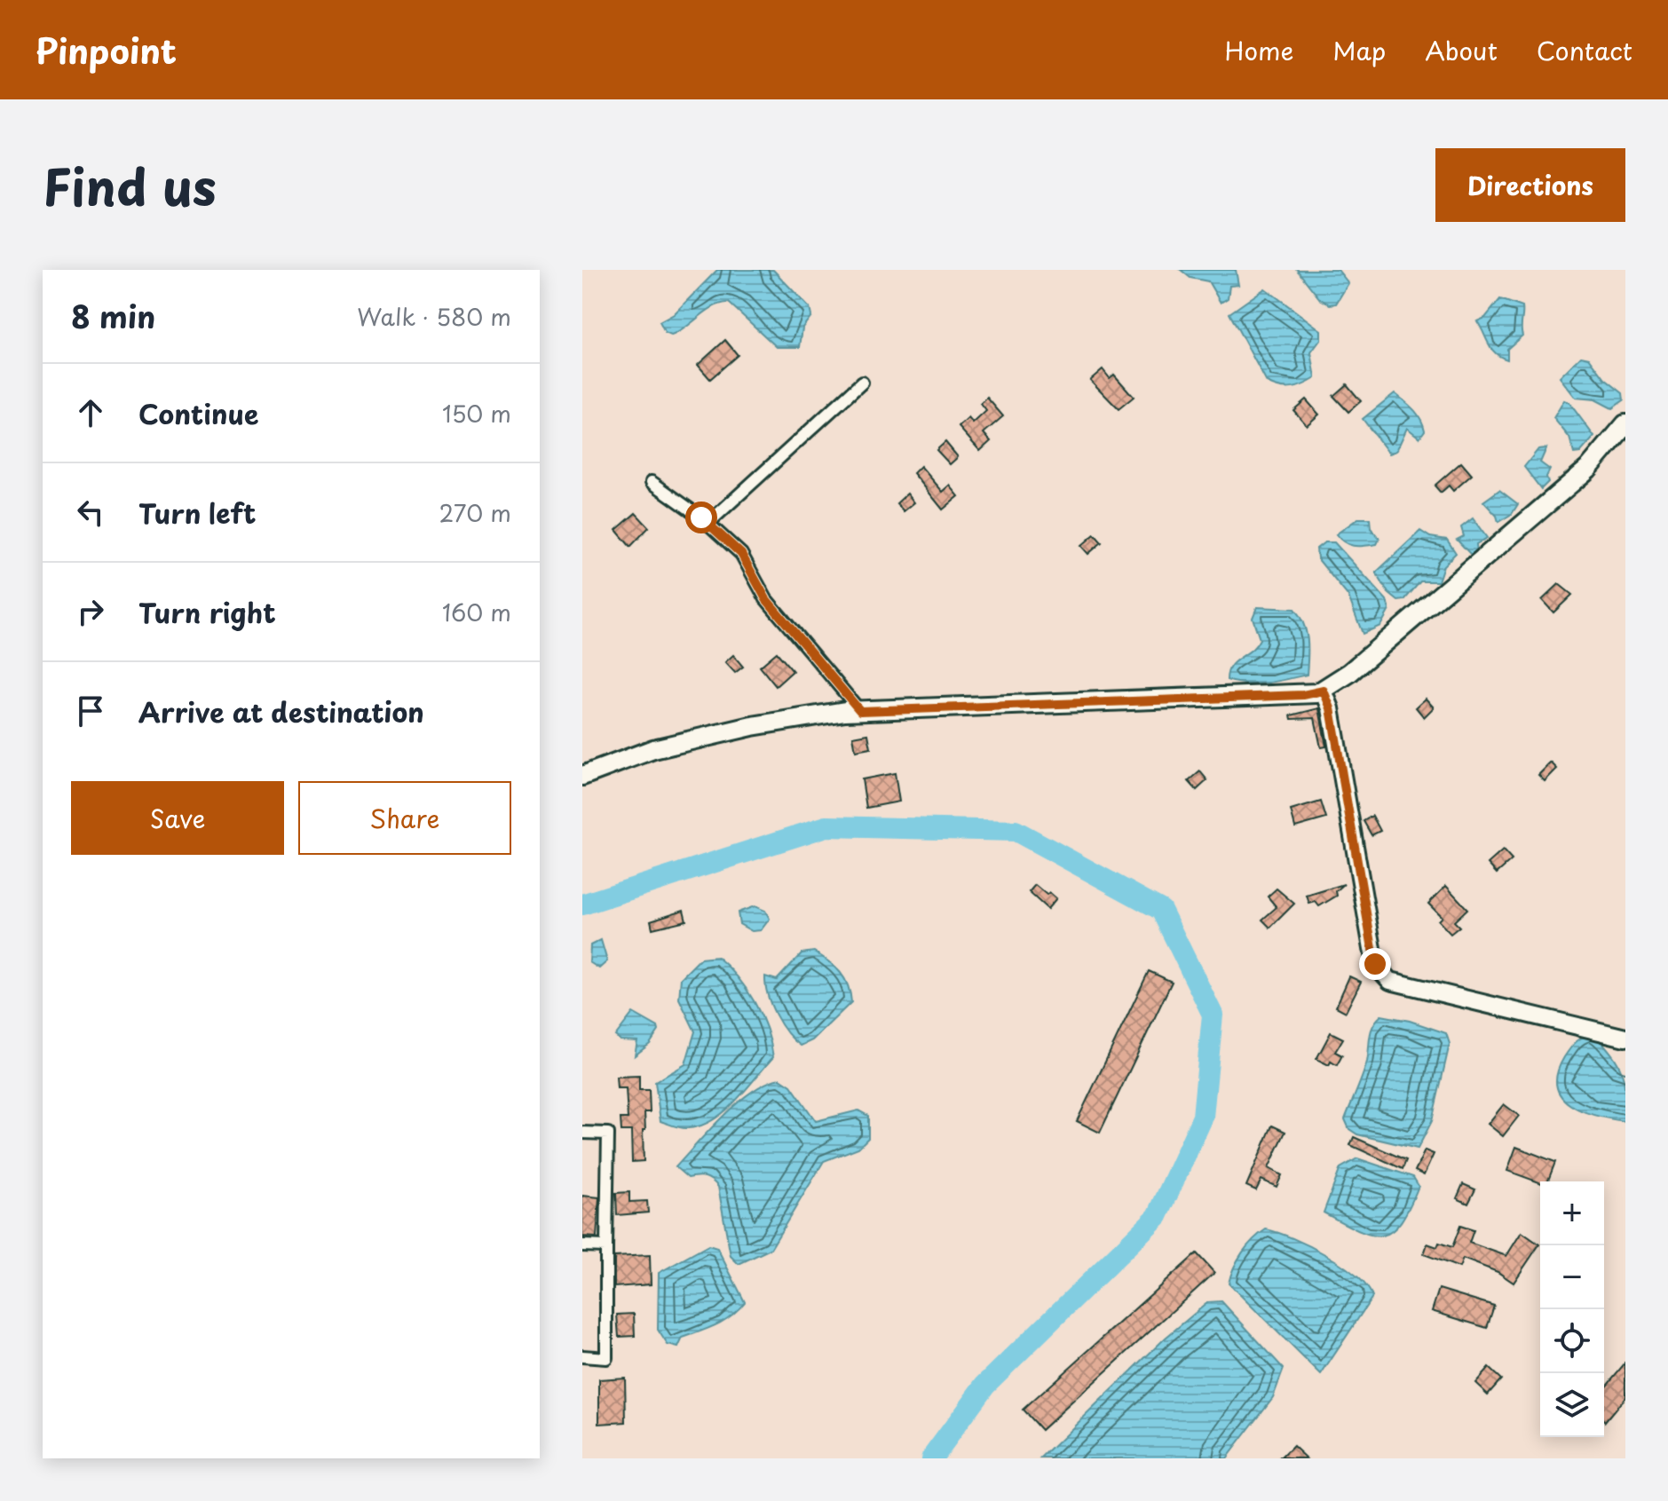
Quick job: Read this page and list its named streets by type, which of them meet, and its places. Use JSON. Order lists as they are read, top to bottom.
{
  "page": {
    "header": "Pinpoint",
    "nav": [
      "Home",
      "Map",
      "About",
      "Contact"
    ],
    "title": "Find us",
    "buttons": [
      "Directions",
      ["Save", "Share"]
    ],
    "heading": ["8 min", "Walk · 580 m"],
    "list": [
      ["Continue", "150 m"],
      ["Turn left", "270 m"],
      ["Turn right", "160 m"],
      "Arrive at destination"
    ],
    "map_buttons": ["+", "−"]
  }
}
